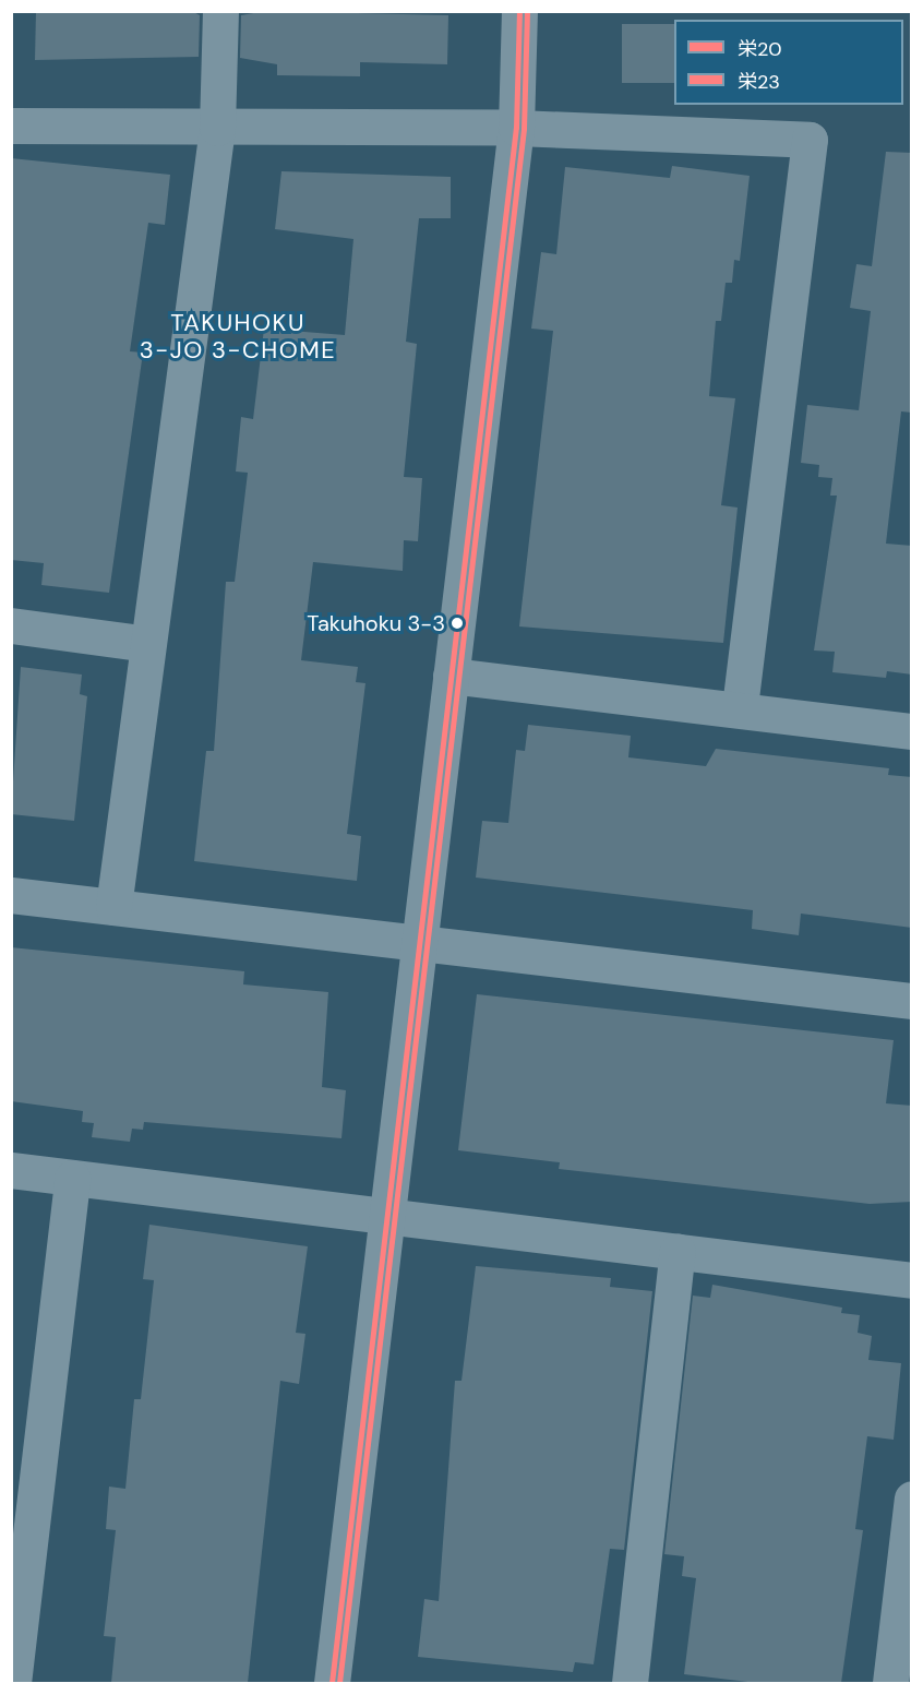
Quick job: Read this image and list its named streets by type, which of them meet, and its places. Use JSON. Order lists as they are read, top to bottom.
{
  "districts": ["TAKUHOKU 3-JO 3-CHOME"],
  "places": ["Takuhoku 3-3"],
  "lines": ["transit line 栄20", "transit line 栄23"],
  "legend": ["栄20", "栄23"]
}
